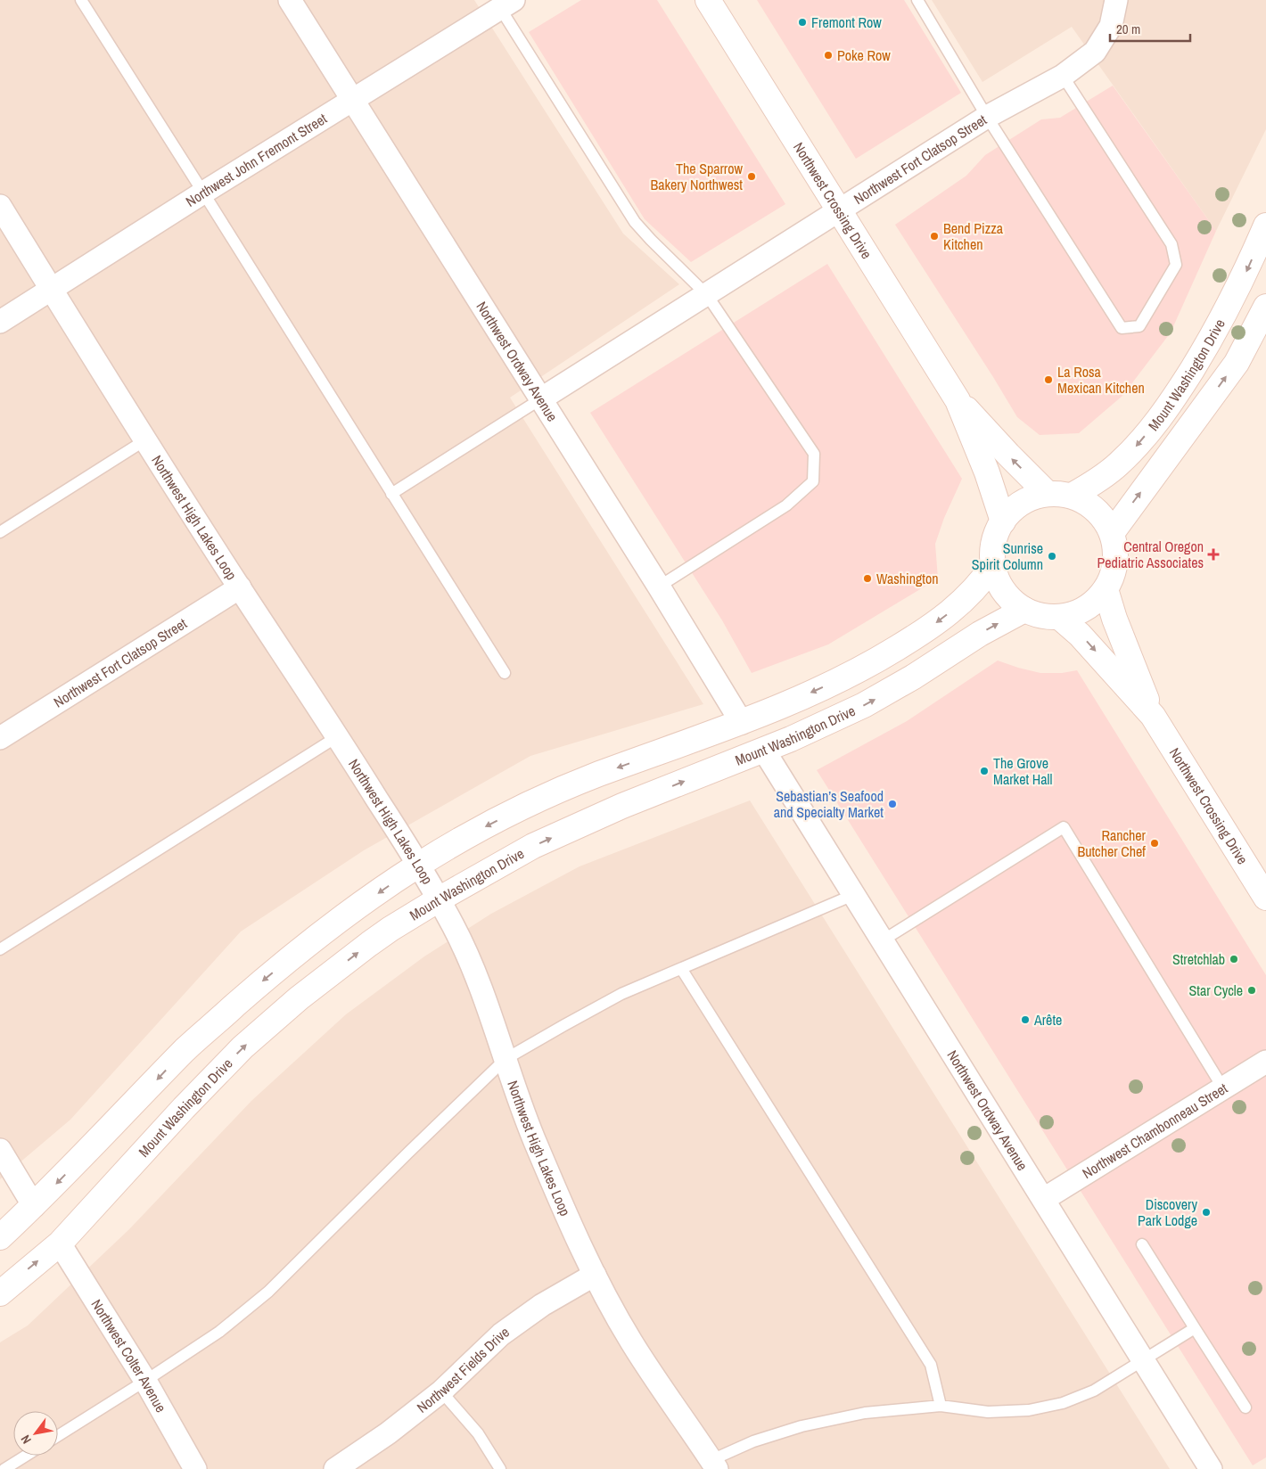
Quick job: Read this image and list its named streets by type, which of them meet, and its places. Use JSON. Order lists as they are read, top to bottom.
{
  "streets": {
    "main road": ["Northwest Crossing Drive", "Mount Washington Drive"],
    "street": [
      "Northwest Fort Clatsop Street",
      "Northwest John Fremont Street",
      "Northwest Ordway Avenue",
      "Northwest High Lakes Loop",
      "Northwest Chambonneau Street",
      "Northwest Colter Avenue",
      "Northwest Fields Drive"
    ]
  },
  "crossings": [
    ["Northwest Fort Clatsop Street", "Northwest Crossing Drive"],
    ["Northwest Fort Clatsop Street", "Northwest Ordway Avenue"],
    ["Northwest Fort Clatsop Street", "Northwest High Lakes Loop"],
    ["Northwest John Fremont Street", "Northwest Ordway Avenue"],
    ["Northwest John Fremont Street", "Northwest High Lakes Loop"],
    ["Northwest Crossing Drive", "Mount Washington Drive"],
    ["Northwest Ordway Avenue", "Mount Washington Drive"],
    ["Northwest Ordway Avenue", "Northwest Chambonneau Street"],
    ["Mount Washington Drive", "Northwest High Lakes Loop"],
    ["Mount Washington Drive", "Northwest Colter Avenue"],
    ["Northwest High Lakes Loop", "Northwest Fields Drive"]
  ],
  "places": {
    "other": [
      "Fremont Row",
      "Poke Row",
      "The Sparrow Bakery Northwest",
      "Bend Pizza Kitchen",
      "La Rosa Mexican Kitchen",
      "Sunrise Spirit Column",
      "Washington",
      "The Grove Market Hall",
      "Sebastian’s Seafood and Specialty Market",
      "Rancher Butcher Chef",
      "Stretchlab",
      "Star Cycle",
      "Arête",
      "Discovery Park Lodge"
    ],
    "health": ["Central Oregon Pediatric Associates"]
  },
  "scale_bar": "20 m",
  "north": "bottom left"
}
